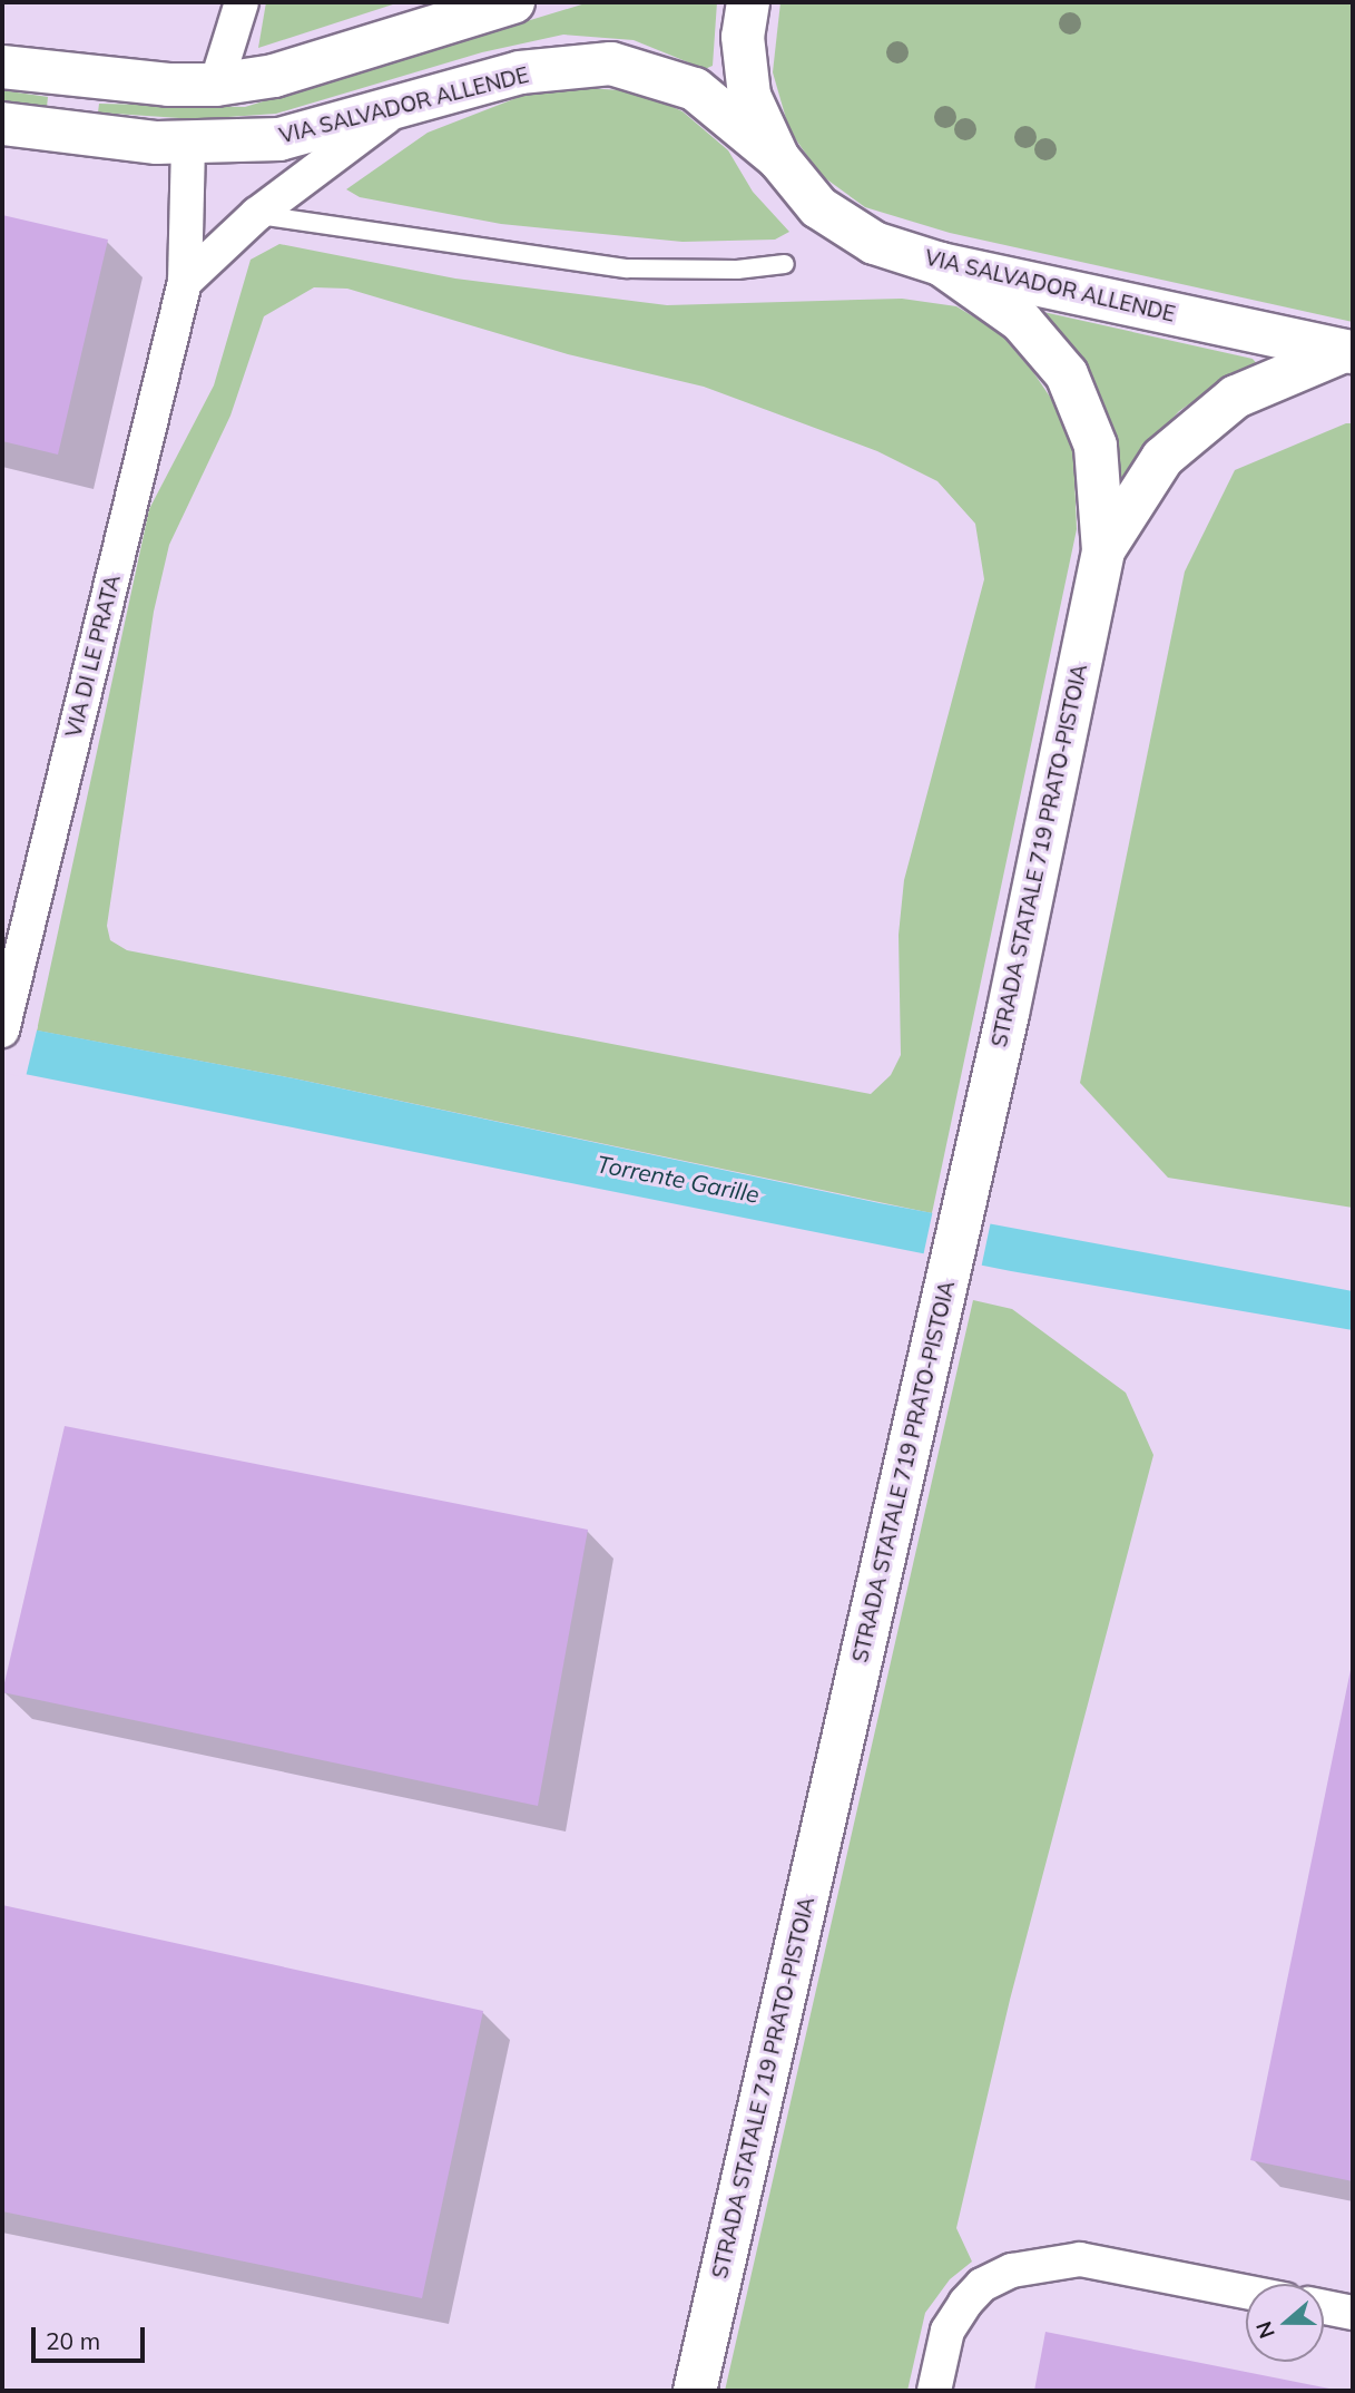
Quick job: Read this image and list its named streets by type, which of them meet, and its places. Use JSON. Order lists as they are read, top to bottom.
{
  "streets": {
    "main road": ["VIA SALVADOR ALLENDE", "STRADA STATALE 719 PRATO-PISTOIA"],
    "street": ["VIA DI LE PRATA"]
  },
  "crossings": [
    ["VIA SALVADOR ALLENDE", "VIA DI LE PRATA"]
  ],
  "water": ["Torrente Garille"],
  "scale_bar": "20 m",
  "north": "left"
}
